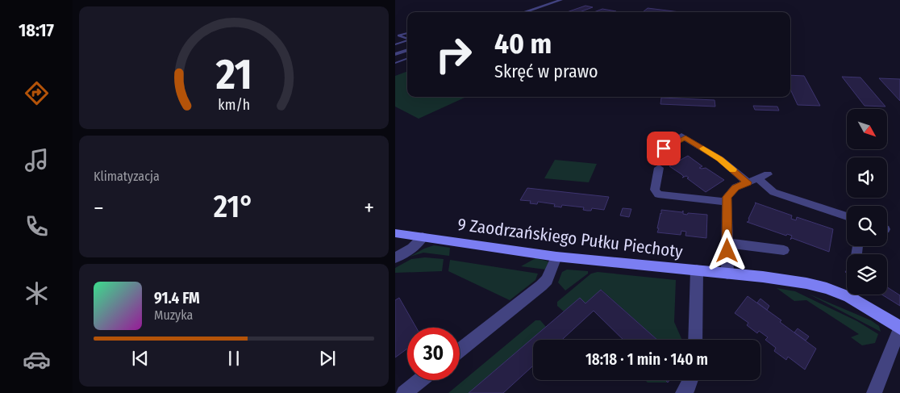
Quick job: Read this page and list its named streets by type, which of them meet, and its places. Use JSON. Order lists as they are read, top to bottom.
{
  "streets": {
    "street": ["9 Zaodrzańskiego Pułku Piechoty"]
  },
  "north": "bottom right",
  "page": {
    "tabs": "18:17",
    "turn": ["40 m", "Skręć w prawo"],
    "tile": "Klimatyzacja",
    "heat": ["−", "21°", "+"],
    "song": ["91.4 FM", "Muzyka"],
    "limit": "30",
    "trip": "18:18 · 1 min · 140 m",
    "gauge": ["21", "km/h"]
  }
}
